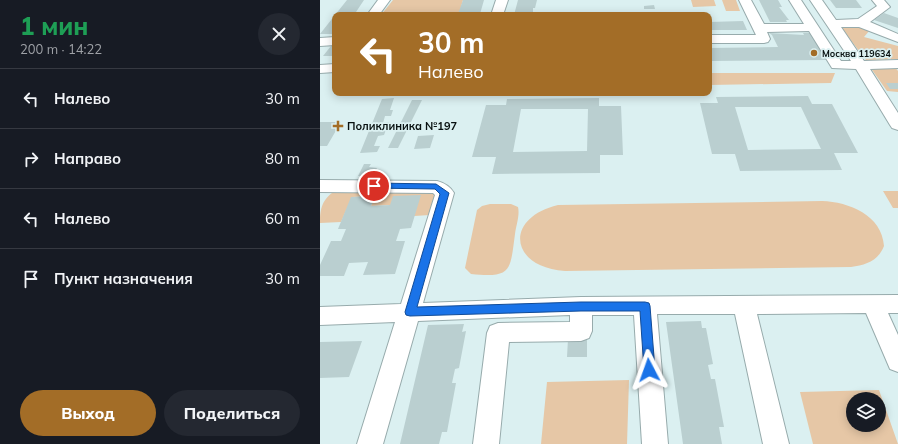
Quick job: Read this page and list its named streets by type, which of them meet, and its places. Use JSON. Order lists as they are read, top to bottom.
{
  "places": {
    "other": ["Москва 119634"],
    "health": ["Поликлиника №197"]
  },
  "page": {
    "heading": ["1 мин", "200 m · 14:22"],
    "turn": ["30 m", "Налево"],
    "list": [
      {
        "name": "Налево",
        "value": "30 m"
      },
      {
        "name": "Направо",
        "value": "80 m"
      },
      {
        "name": "Налево",
        "value": "60 m"
      },
      {
        "name": "Пункт назначения",
        "value": "30 m"
      }
    ],
    "buttons": ["Выход", "Поделиться"]
  }
}
